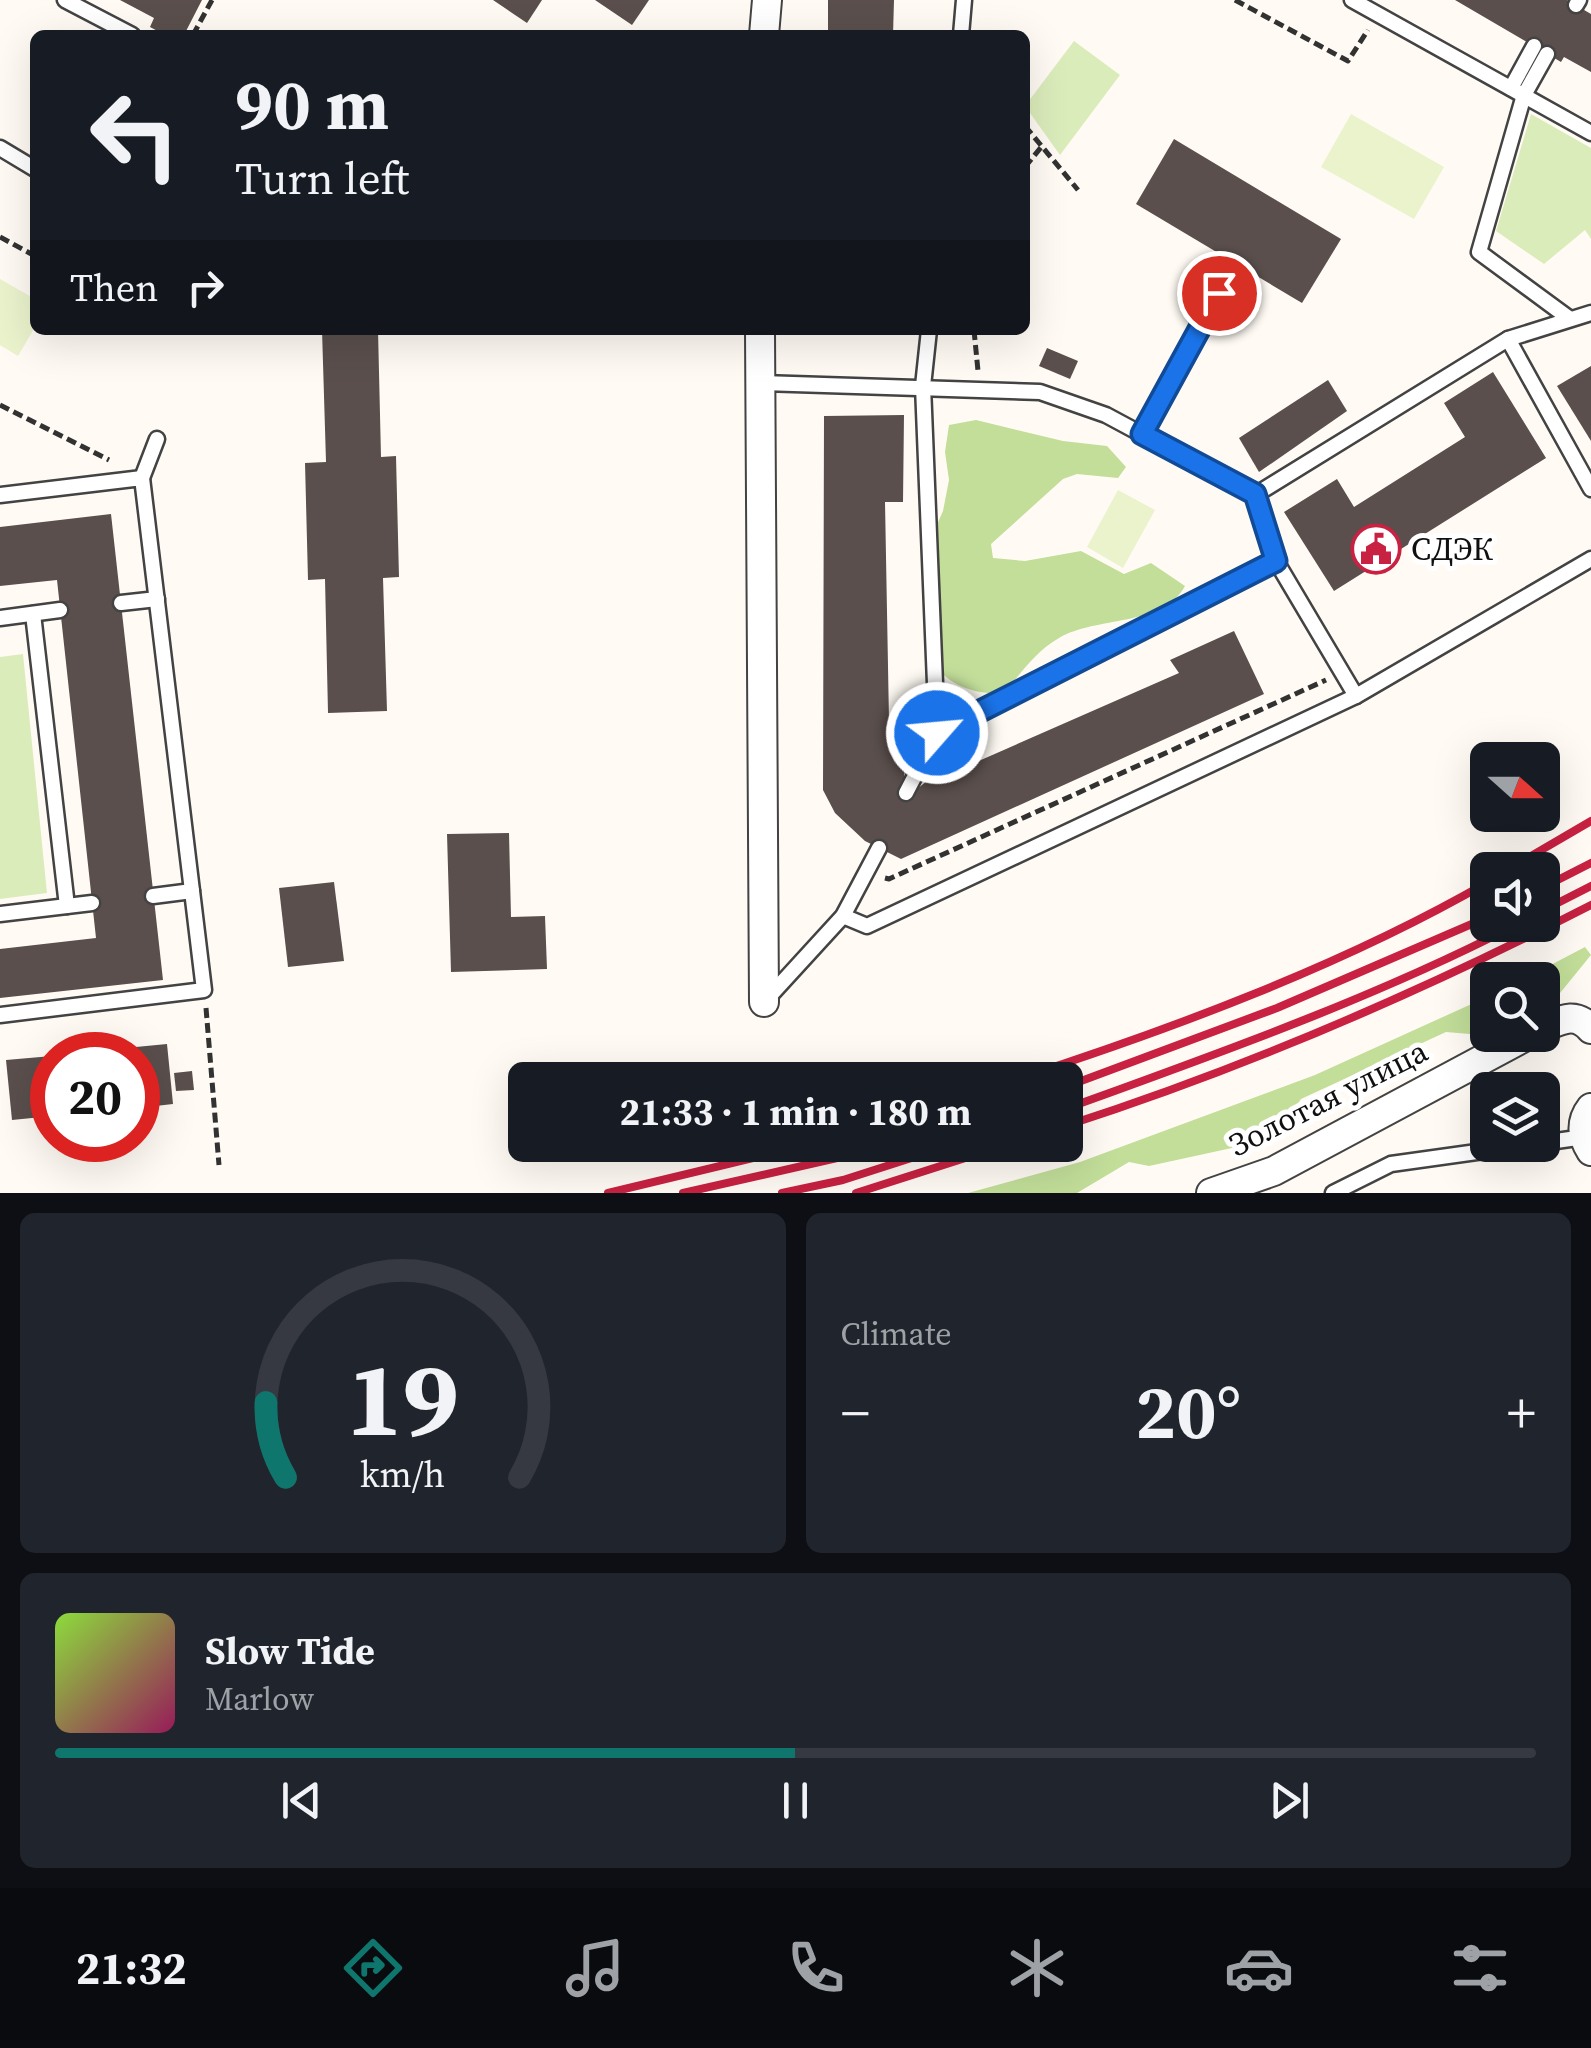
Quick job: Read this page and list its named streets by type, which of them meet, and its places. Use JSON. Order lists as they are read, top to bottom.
{
  "streets": {
    "street": ["Золотая улица"]
  },
  "places": {
    "public building": ["СДЭК"]
  },
  "north": "right",
  "page": {
    "turn": ["90 m", "Turn left"],
    "then": "Then",
    "limit": "20",
    "trip": "21:33 · 1 min · 180 m",
    "tile": "Climate",
    "heat": ["−", "20°", "+"],
    "song": ["Slow Tide", "Marlow"],
    "tabs": "21:32",
    "gauge": ["19", "km/h"]
  }
}
